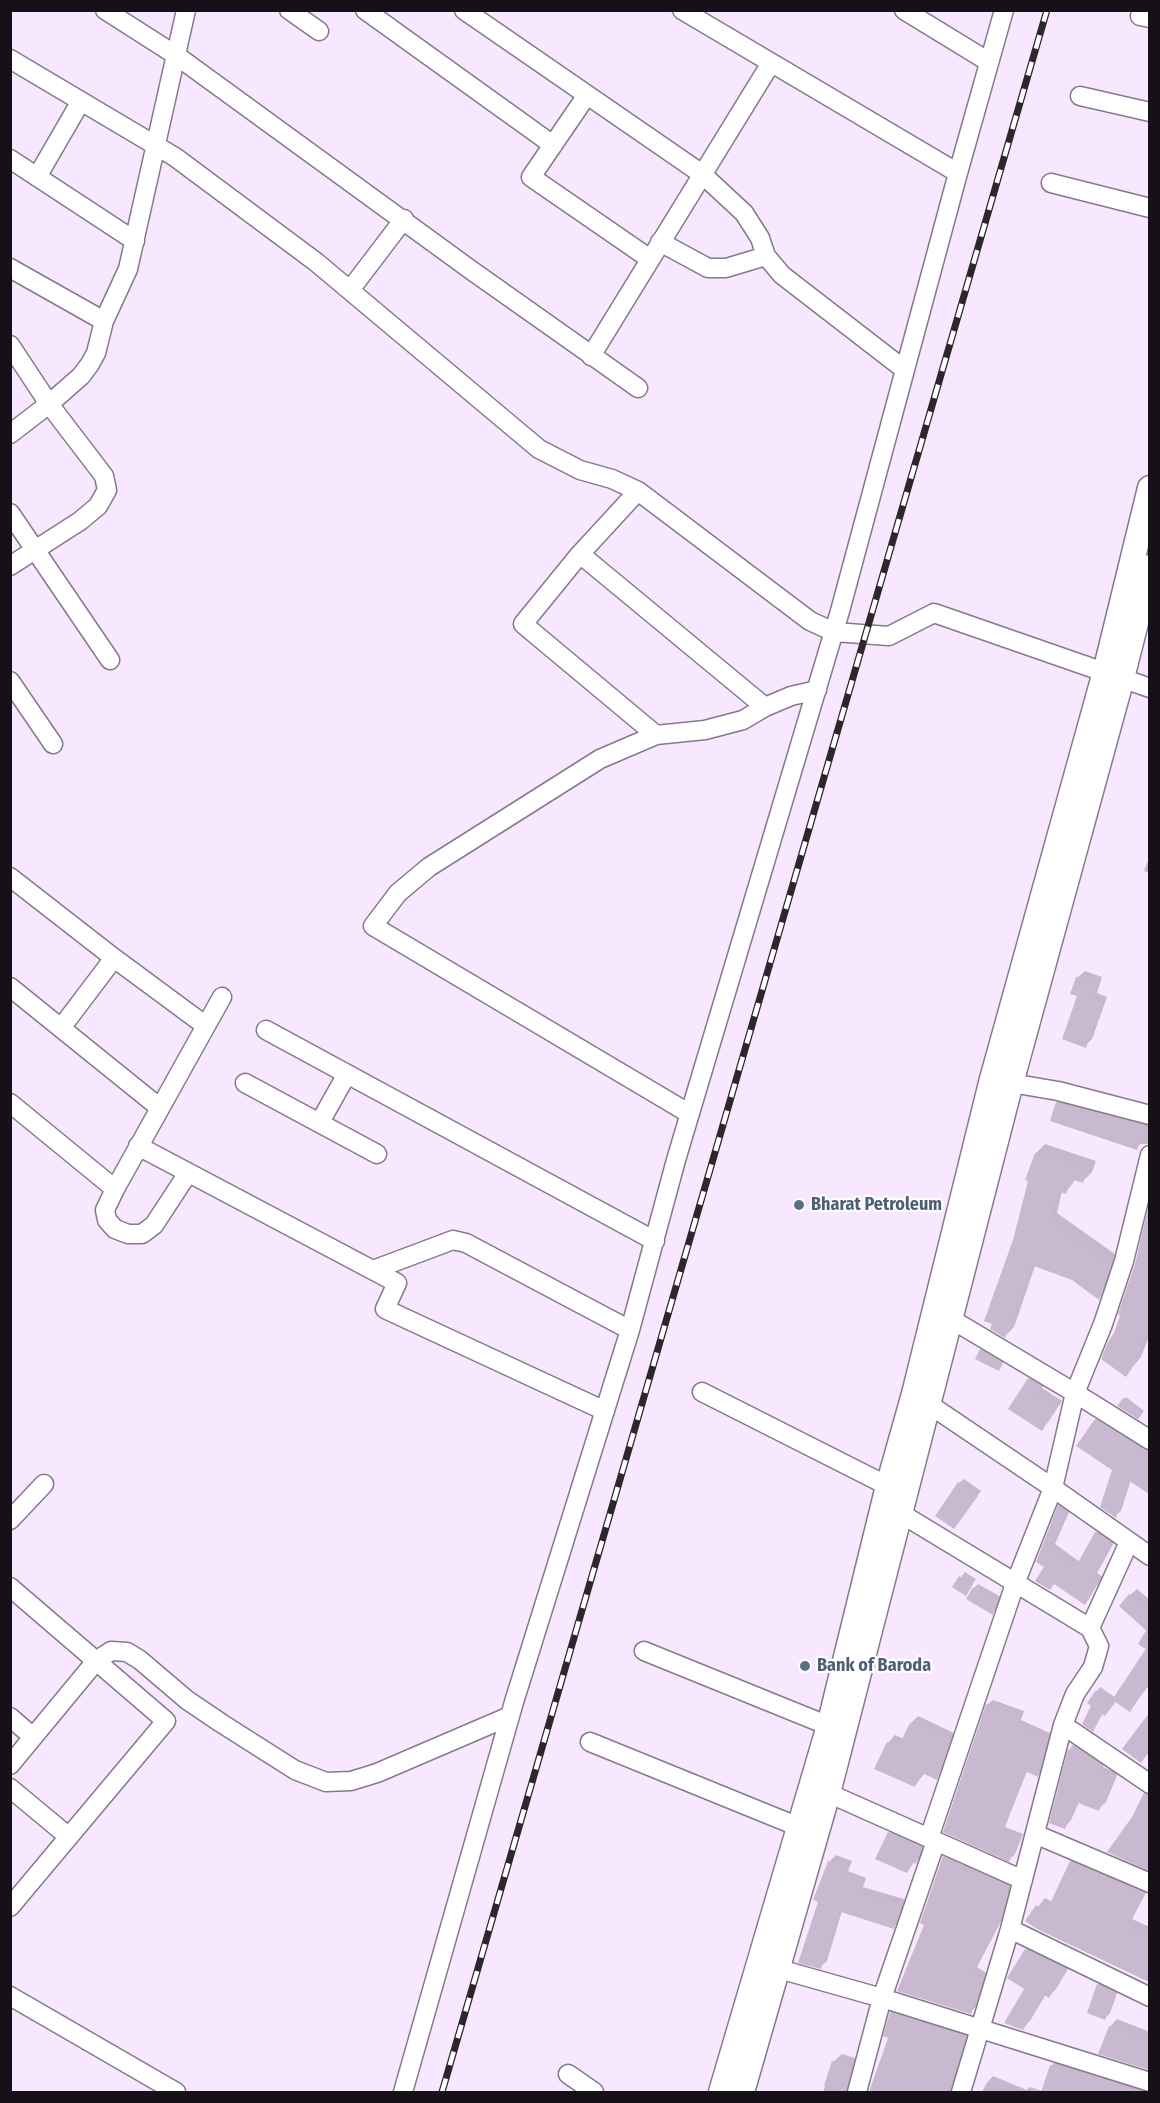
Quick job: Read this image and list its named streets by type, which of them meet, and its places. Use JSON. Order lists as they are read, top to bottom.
{
  "places": ["Bharat Petroleum", "Bank of Baroda"]
}
